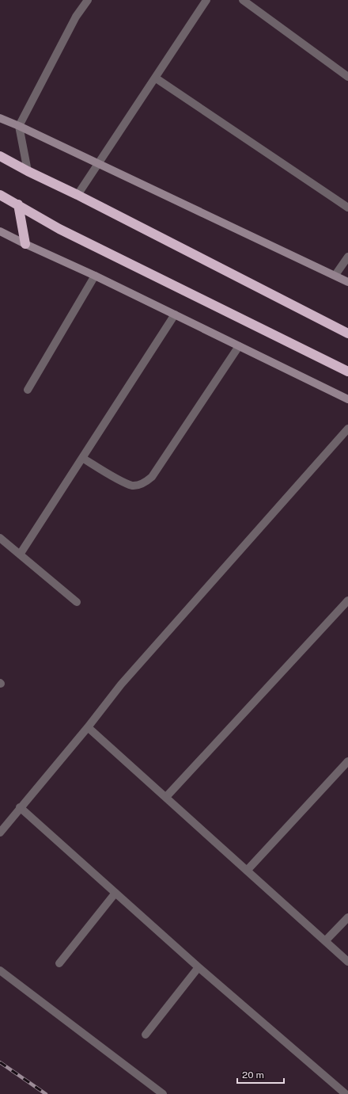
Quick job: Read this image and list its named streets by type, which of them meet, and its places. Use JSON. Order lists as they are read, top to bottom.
{
  "scale_bar": "20 m"
}
